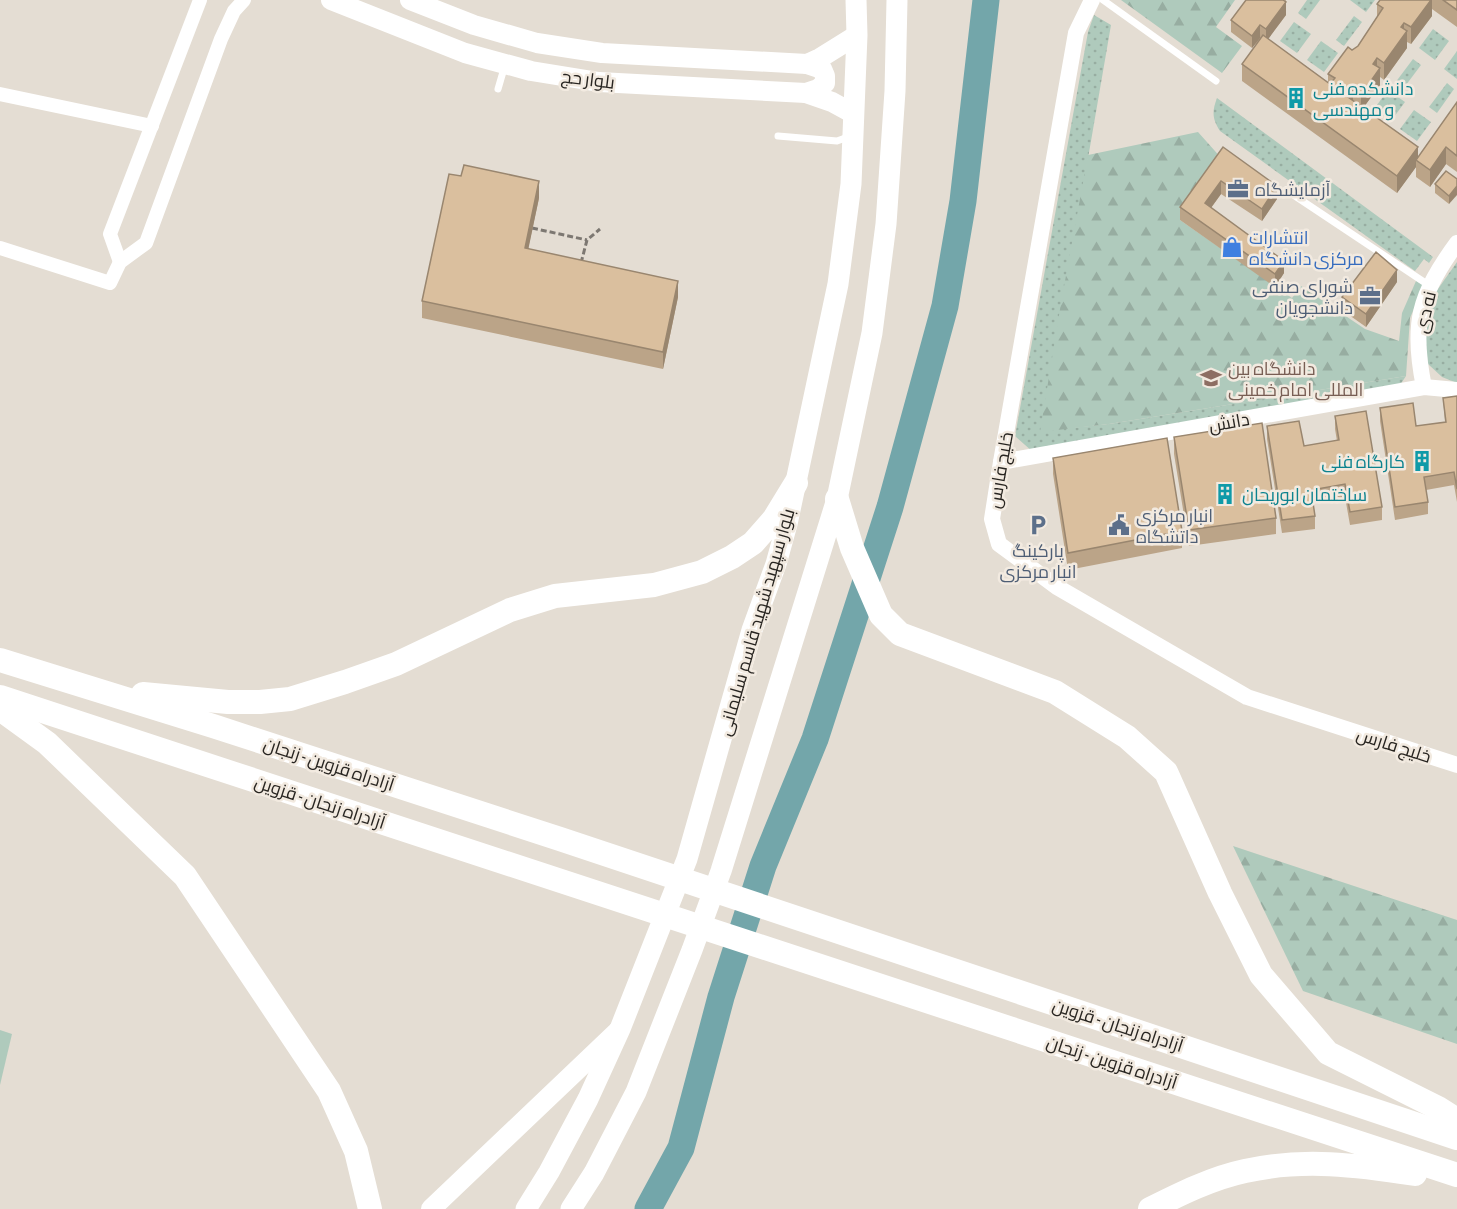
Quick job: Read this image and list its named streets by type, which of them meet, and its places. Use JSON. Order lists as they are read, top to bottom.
{
  "streets": {
    "highway": ["آزادراه قزوین - زنجان", "آزادراه زنجان - قزوین"],
    "main road": ["بلوار حج", "بلوار سپهبد شهید قاسم سلیمانی"],
    "street": ["نه دی", "دانش", "خلیج فارس"]
  },
  "crossings": [
    ["بلوار حج", "بلوار سپهبد شهید قاسم سلیمانی"],
    ["نه دی", "دانش"],
    ["دانش", "خلیج فارس"],
    ["آزادراه قزوین - زنجان", "آزادراه زنجان - قزوین"]
  ],
  "places": {
    "building": ["دانشکده فنی و مهندسی", "کارگاه فنی", "ساختمان ابوریحان"],
    "office": ["آزمایشگاه", "شورای صنفی دانشجویان"],
    "shop": ["انتشارات مرکزی دانشگاه"],
    "school or university": ["دانشگاه بین المللی امام خمینی"],
    "parking": ["پارکینگ انبار مرکزی"],
    "public building": ["انبار مرکزی داتشگاه"]
  }
}
